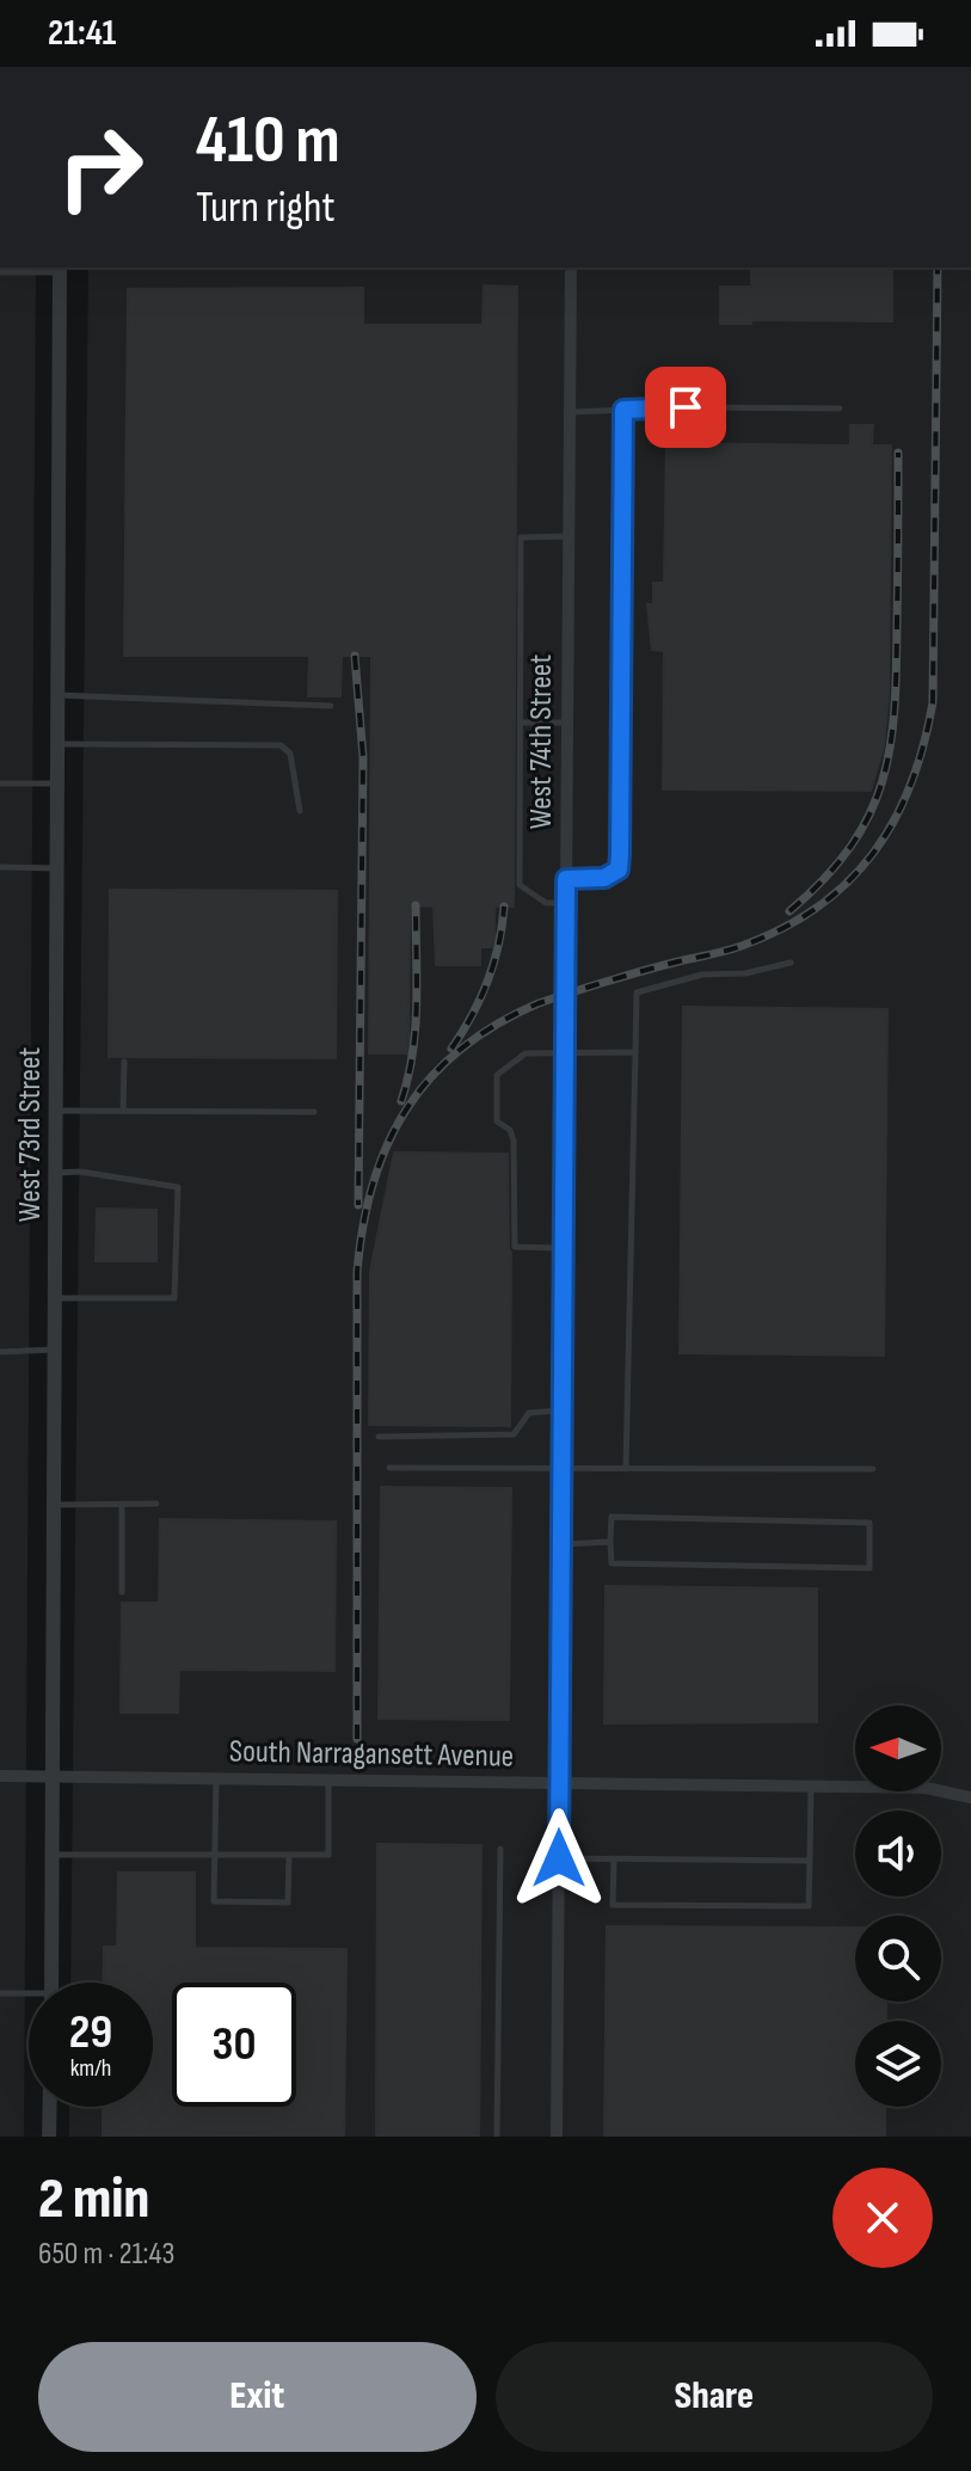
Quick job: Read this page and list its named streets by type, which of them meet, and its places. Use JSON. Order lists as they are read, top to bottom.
{
  "streets": {
    "street": ["West 74th Street", "West 73rd Street", "South Narragansett Avenue"]
  },
  "crossings": [
    ["West 74th Street", "South Narragansett Avenue"],
    ["West 73rd Street", "South Narragansett Avenue"]
  ],
  "north": "left",
  "page": {
    "status": "21:41",
    "turn": ["410 m", "Turn right"],
    "speed": "29 km/h",
    "limit": "30",
    "heading": ["2 min", "650 m · 21:43"],
    "buttons": ["Exit", "Share"]
  }
}
